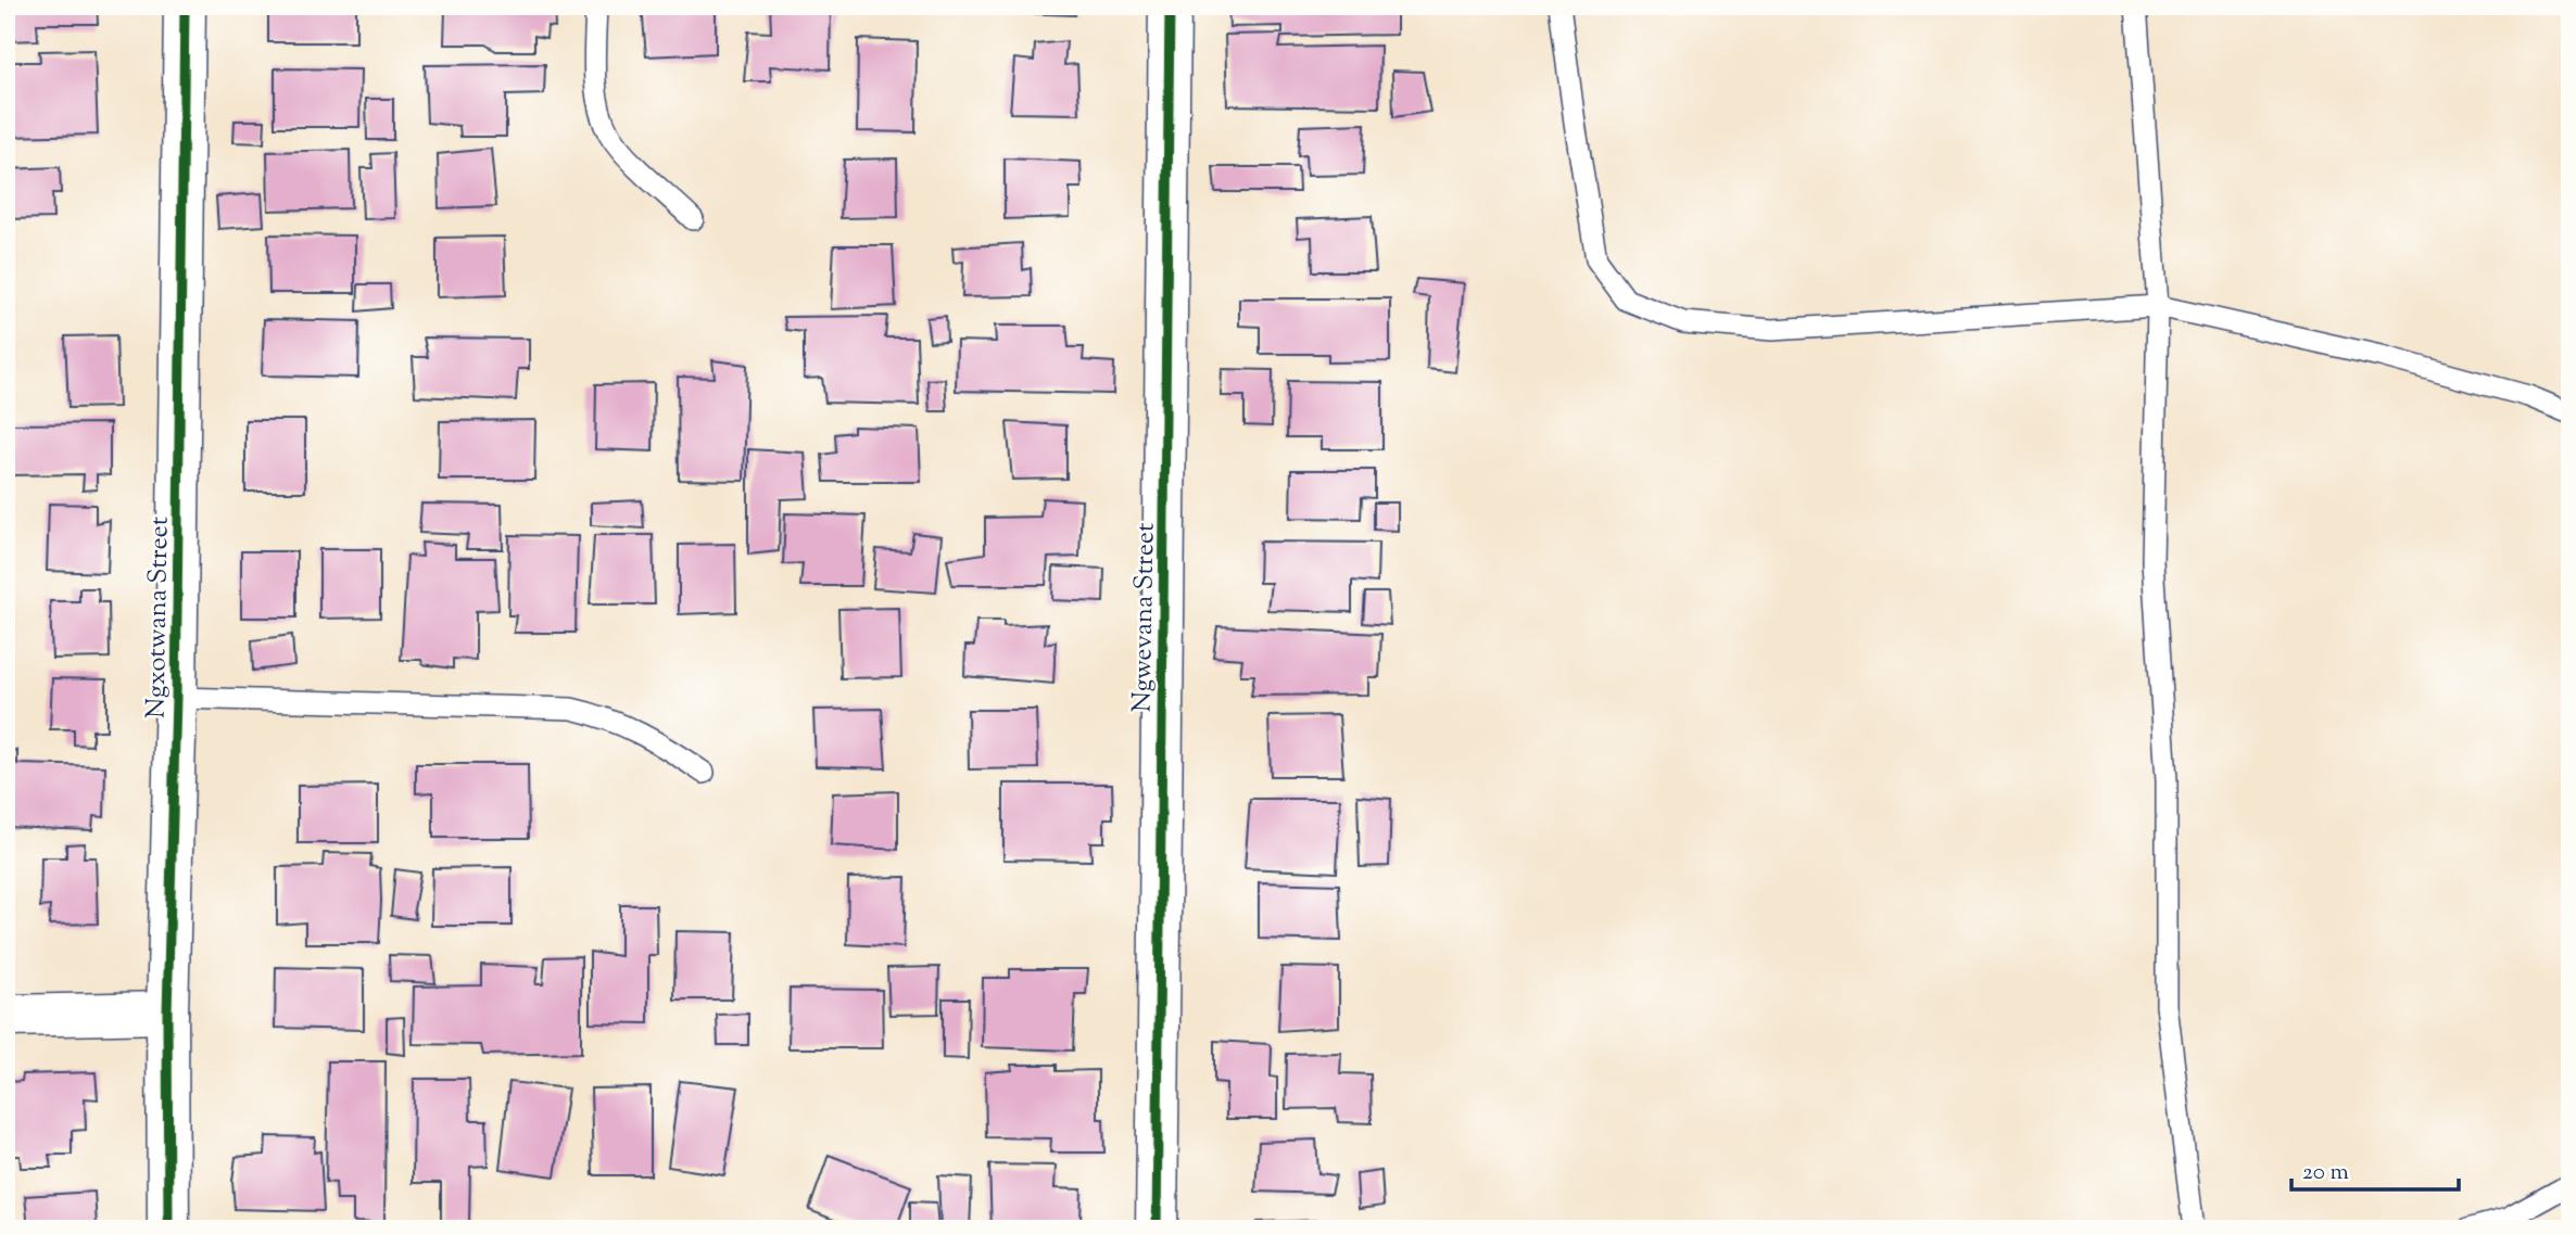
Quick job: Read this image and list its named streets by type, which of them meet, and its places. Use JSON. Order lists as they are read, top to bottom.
{
  "streets": {
    "street": ["Ngxotwana Street", "Ngwevana Street"]
  },
  "scale_bar": "20 m"
}
